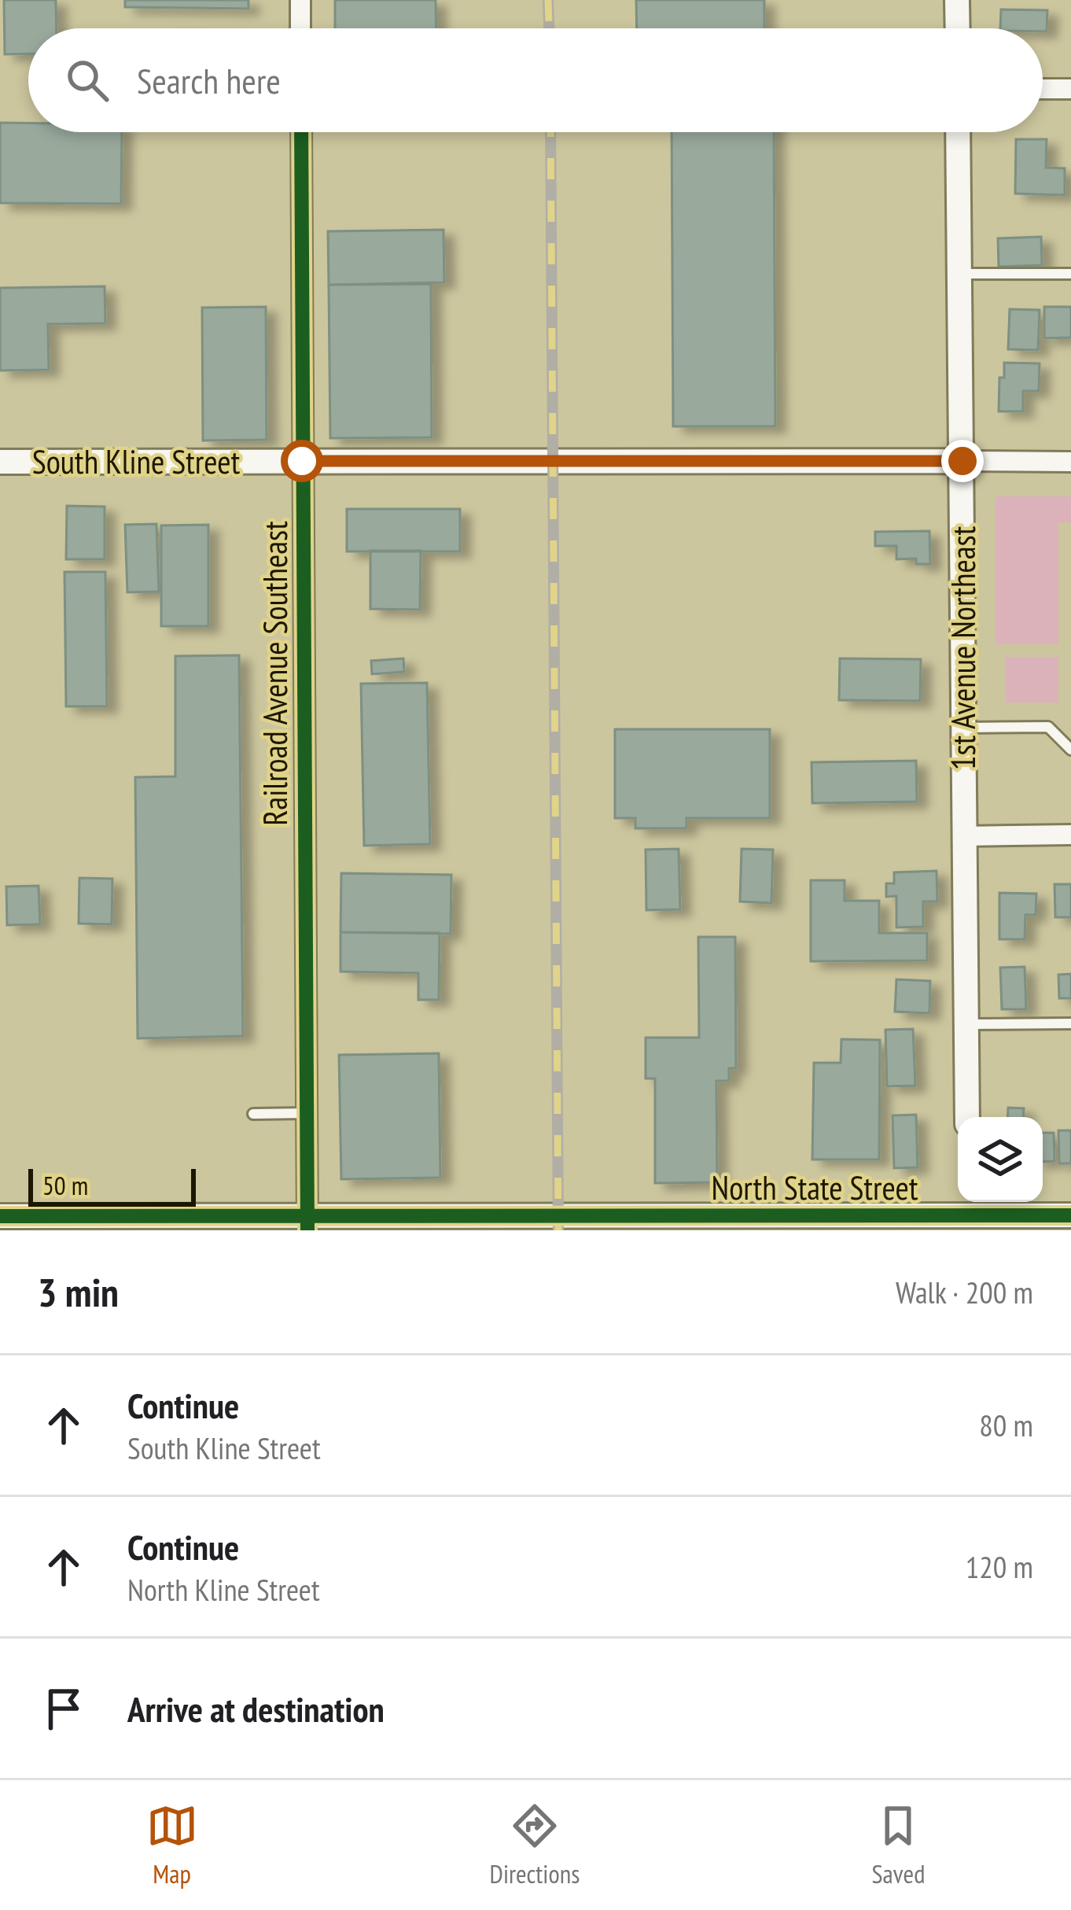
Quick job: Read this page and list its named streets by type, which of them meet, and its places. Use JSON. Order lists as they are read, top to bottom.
{
  "streets": {
    "street": [
      "South Kline Street",
      "1st Avenue Northeast",
      "Railroad Avenue Southeast",
      "North State Street"
    ]
  },
  "crossings": [
    ["South Kline Street", "1st Avenue Northeast"],
    ["South Kline Street", "Railroad Avenue Southeast"],
    ["Railroad Avenue Southeast", "North State Street"]
  ],
  "scale_bar": "50 m",
  "page": {
    "search": "Search here",
    "scale": "50 m",
    "heading": ["3 min", "Walk · 200 m"],
    "list": [
      ["Continue", "South Kline Street", "80 m"],
      ["Continue", "North Kline Street", "120 m"],
      "Arrive at destination"
    ],
    "nav": ["Map", "Directions", "Saved"]
  }
}
